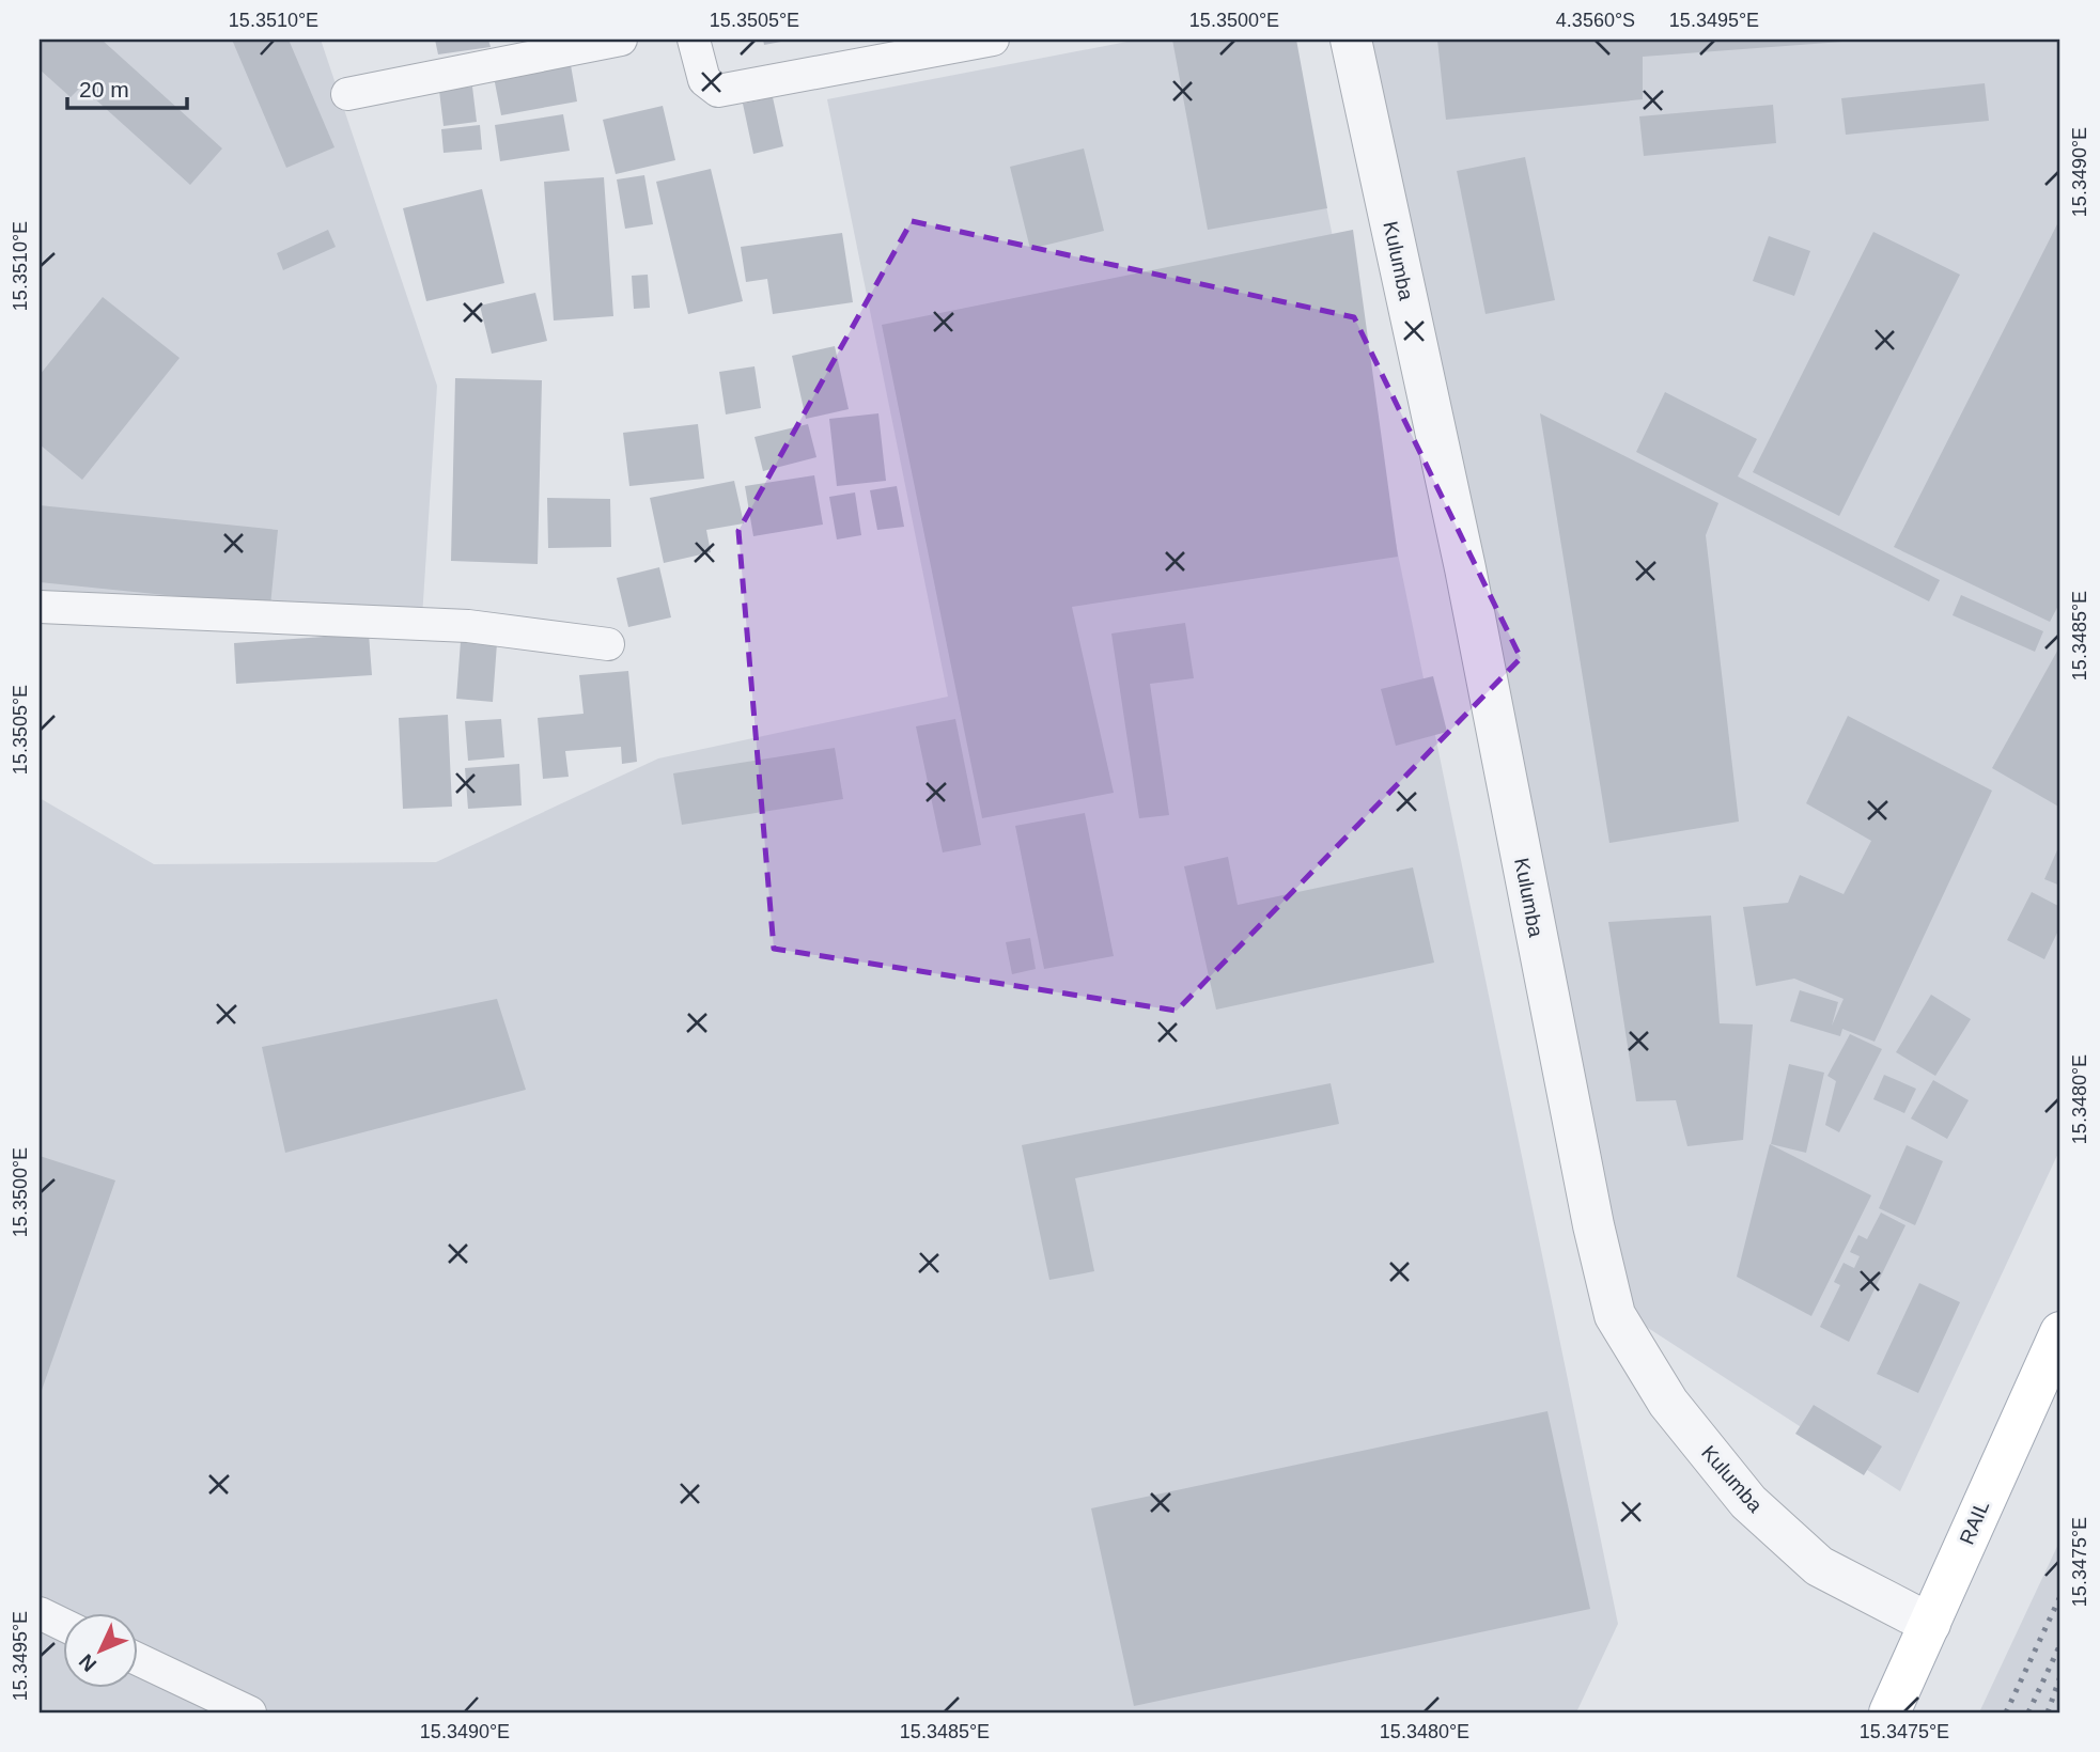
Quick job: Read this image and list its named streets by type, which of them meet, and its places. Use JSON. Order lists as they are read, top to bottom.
{
  "streets": {
    "main road": ["RAIL"],
    "street": ["Kulumba"]
  },
  "crossings": [
    ["Kulumba", "RAIL"]
  ],
  "scale_bar": "20 m",
  "north": "bottom left",
  "coordinates": [
    "15.3510°E",
    "15.3505°E",
    "15.3500°E",
    "4.3560°S",
    "15.3495°E",
    "15.3490°E",
    "15.3485°E",
    "15.3480°E",
    "15.3475°E"
  ]
}
